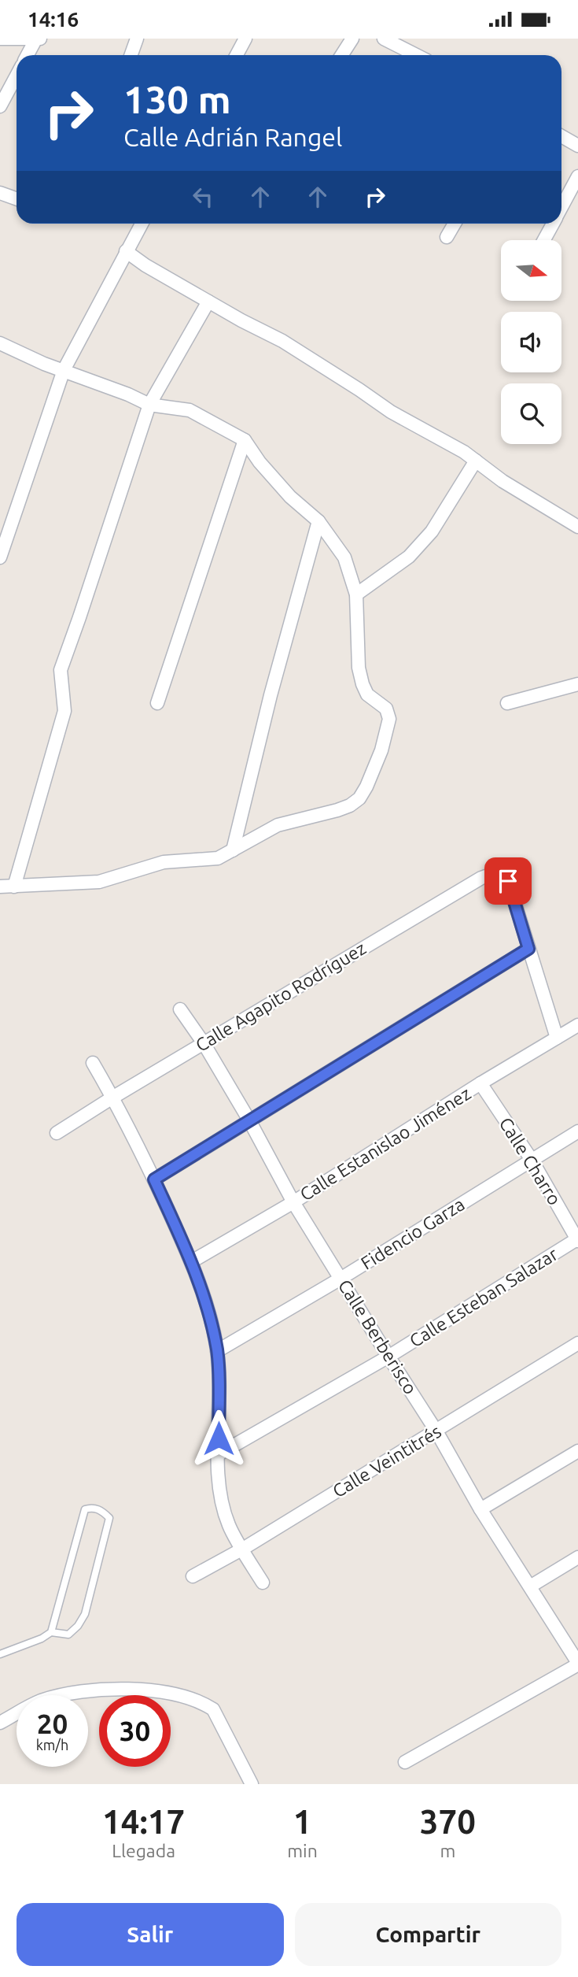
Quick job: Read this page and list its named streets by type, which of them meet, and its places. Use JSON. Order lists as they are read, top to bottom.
{
  "streets": {
    "street": [
      "Calle Agapito Rodríguez",
      "Calle Estanislao Jiménez",
      "Calle Charro",
      "Fidencio Garza",
      "Calle Esteban Salazar",
      "Calle Berberisco",
      "Calle Veintitrés"
    ]
  },
  "crossings": [
    ["Calle Agapito Rodríguez", "Calle Berberisco"],
    ["Calle Estanislao Jiménez", "Calle Charro"],
    ["Calle Estanislao Jiménez", "Calle Berberisco"],
    ["Calle Charro", "Fidencio Garza"],
    ["Calle Charro", "Calle Esteban Salazar"],
    ["Fidencio Garza", "Calle Berberisco"],
    ["Calle Esteban Salazar", "Calle Berberisco"],
    ["Calle Berberisco", "Calle Veintitrés"]
  ],
  "north": "right",
  "page": {
    "status": "14:16",
    "turn": ["130 m", "Calle Adrián Rangel"],
    "speed": "20 km/h",
    "limit": "30",
    "eta": [
      "14:17",
      "Llegada",
      "1",
      "min",
      "370",
      "m"
    ],
    "buttons": ["Salir", "Compartir"]
  }
}
